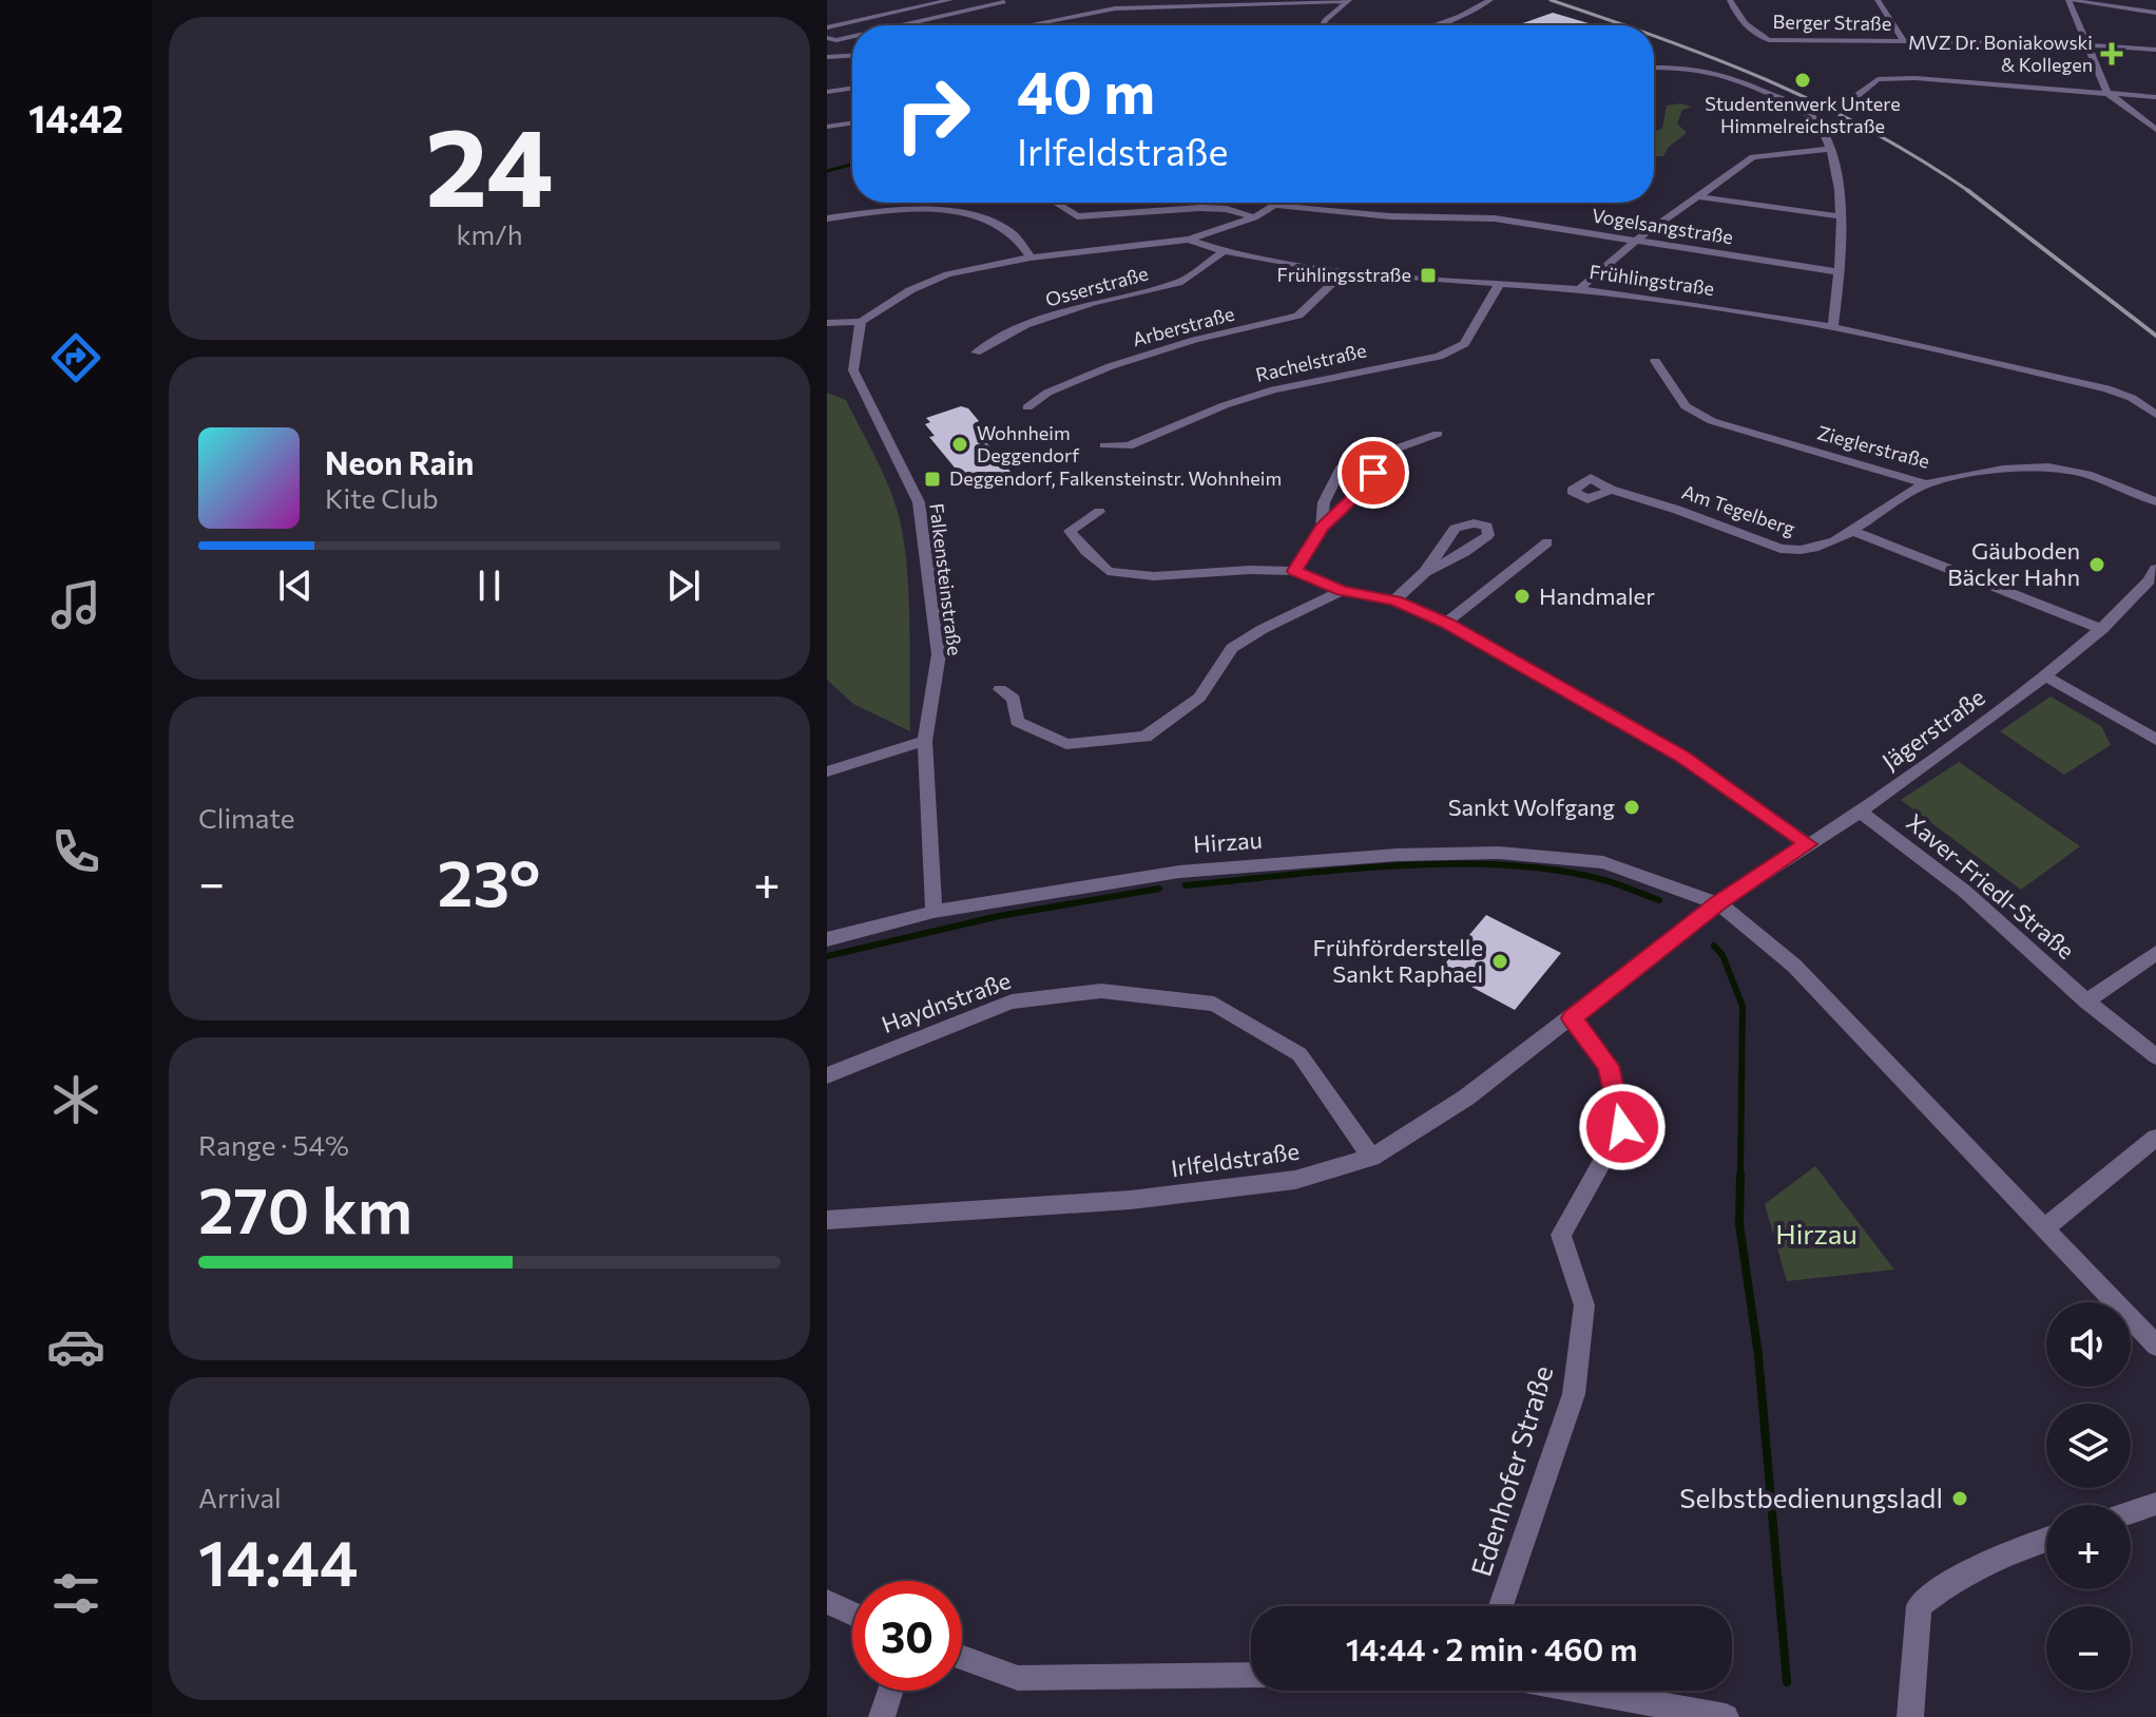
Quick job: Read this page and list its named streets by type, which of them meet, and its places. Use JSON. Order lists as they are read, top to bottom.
{
  "streets": {
    "street": [
      "Berger Straße",
      "Vogelsangstraße",
      "Frühlingstraße",
      "Osserstraße",
      "Arberstraße",
      "Rachelstraße",
      "Zieglerstraße",
      "Am Tegelberg",
      "Falkensteinstraße",
      "Jägerstraße",
      "Hirzau",
      "Xaver-Friedl-Straße",
      "Haydnstraße",
      "Irlfeldstraße",
      "Edenhofer Straße"
    ]
  },
  "crossings": [
    ["Frühlingstraße", "Osserstraße"],
    ["Frühlingstraße", "Arberstraße"],
    ["Frühlingstraße", "Rachelstraße"],
    ["Zieglerstraße", "Am Tegelberg"],
    ["Falkensteinstraße", "Hirzau"],
    ["Jägerstraße", "Hirzau"],
    ["Jägerstraße", "Xaver-Friedl-Straße"],
    ["Jägerstraße", "Irlfeldstraße"],
    ["Hirzau", "Irlfeldstraße"],
    ["Haydnstraße", "Irlfeldstraße"],
    ["Irlfeldstraße", "Edenhofer Straße"]
  ],
  "parks": ["Hirzau"],
  "places": {
    "health": ["MVZ Dr. Boniakowski & Kollegen"],
    "other": [
      "Studentenwerk Untere Himmelreichstraße",
      "Wohnheim Deggendorf",
      "Gäuboden Bäcker Hahn",
      "Handmaler",
      "Sankt Wolfgang",
      "Frühförderstelle Sankt Raphael",
      "Selbstbedienungsladl"
    ],
    "transit": ["Frühlingsstraße", "Deggendorf, Falkensteinstr. Wohnheim"]
  },
  "page": {
    "tabs": "14:42",
    "tile": [
      ["24", "km/h"],
      "Climate",
      ["Range · 54%", "270 km"],
      ["Arrival", "14:44"]
    ],
    "turn": ["40 m", "Irlfeldstraße"],
    "song": ["Neon Rain", "Kite Club"],
    "heat": ["−", "23°", "+"],
    "map_buttons": ["+", "−"],
    "limit": "30",
    "trip": "14:44 · 2 min · 460 m"
  }
}
